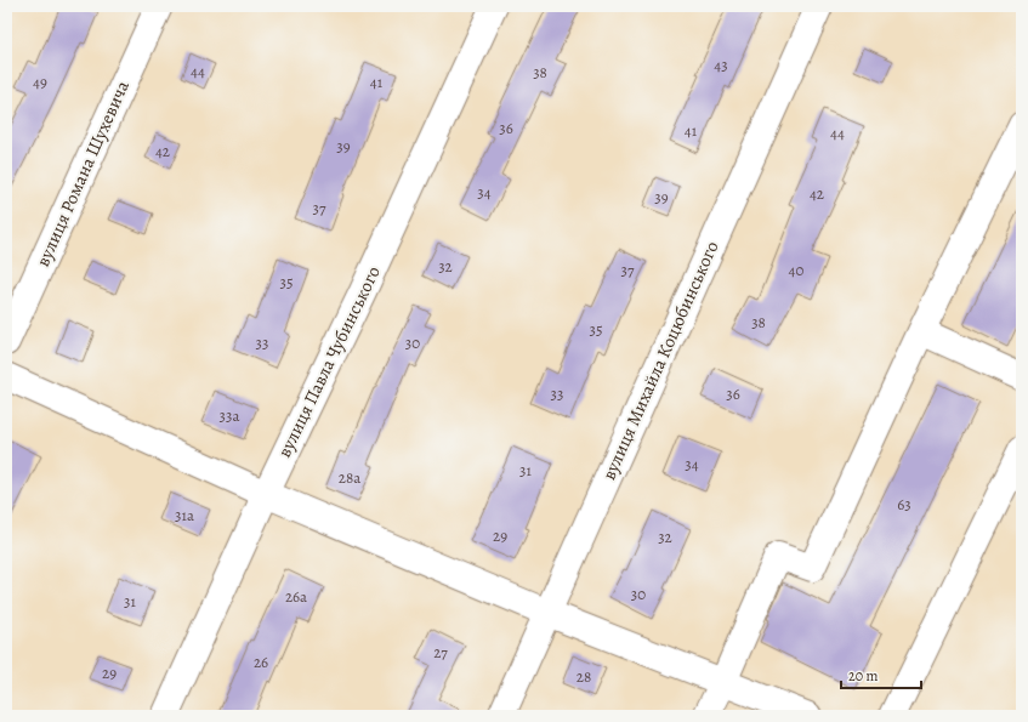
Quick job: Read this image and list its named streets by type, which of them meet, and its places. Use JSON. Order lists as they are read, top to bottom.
{
  "streets": {
    "street": ["вулиця Романа Шухевича", "вулиця Михайла Коцюбинського", "вулиця Павла Чубинського"]
  },
  "house_numbers": [
    "43",
    "44",
    "38",
    "49",
    "41",
    "36",
    "41",
    "44",
    "39",
    "42",
    "34",
    "42",
    "39",
    "37",
    "32",
    "37",
    "40",
    "35",
    "38",
    "35",
    "33",
    "30",
    "33",
    "36",
    "33а",
    "34",
    "31",
    "28а",
    "63",
    "31а",
    "29",
    "32",
    "30",
    "26а",
    "31",
    "27",
    "26",
    "29",
    "28"
  ],
  "scale_bar": "20 m"
}
